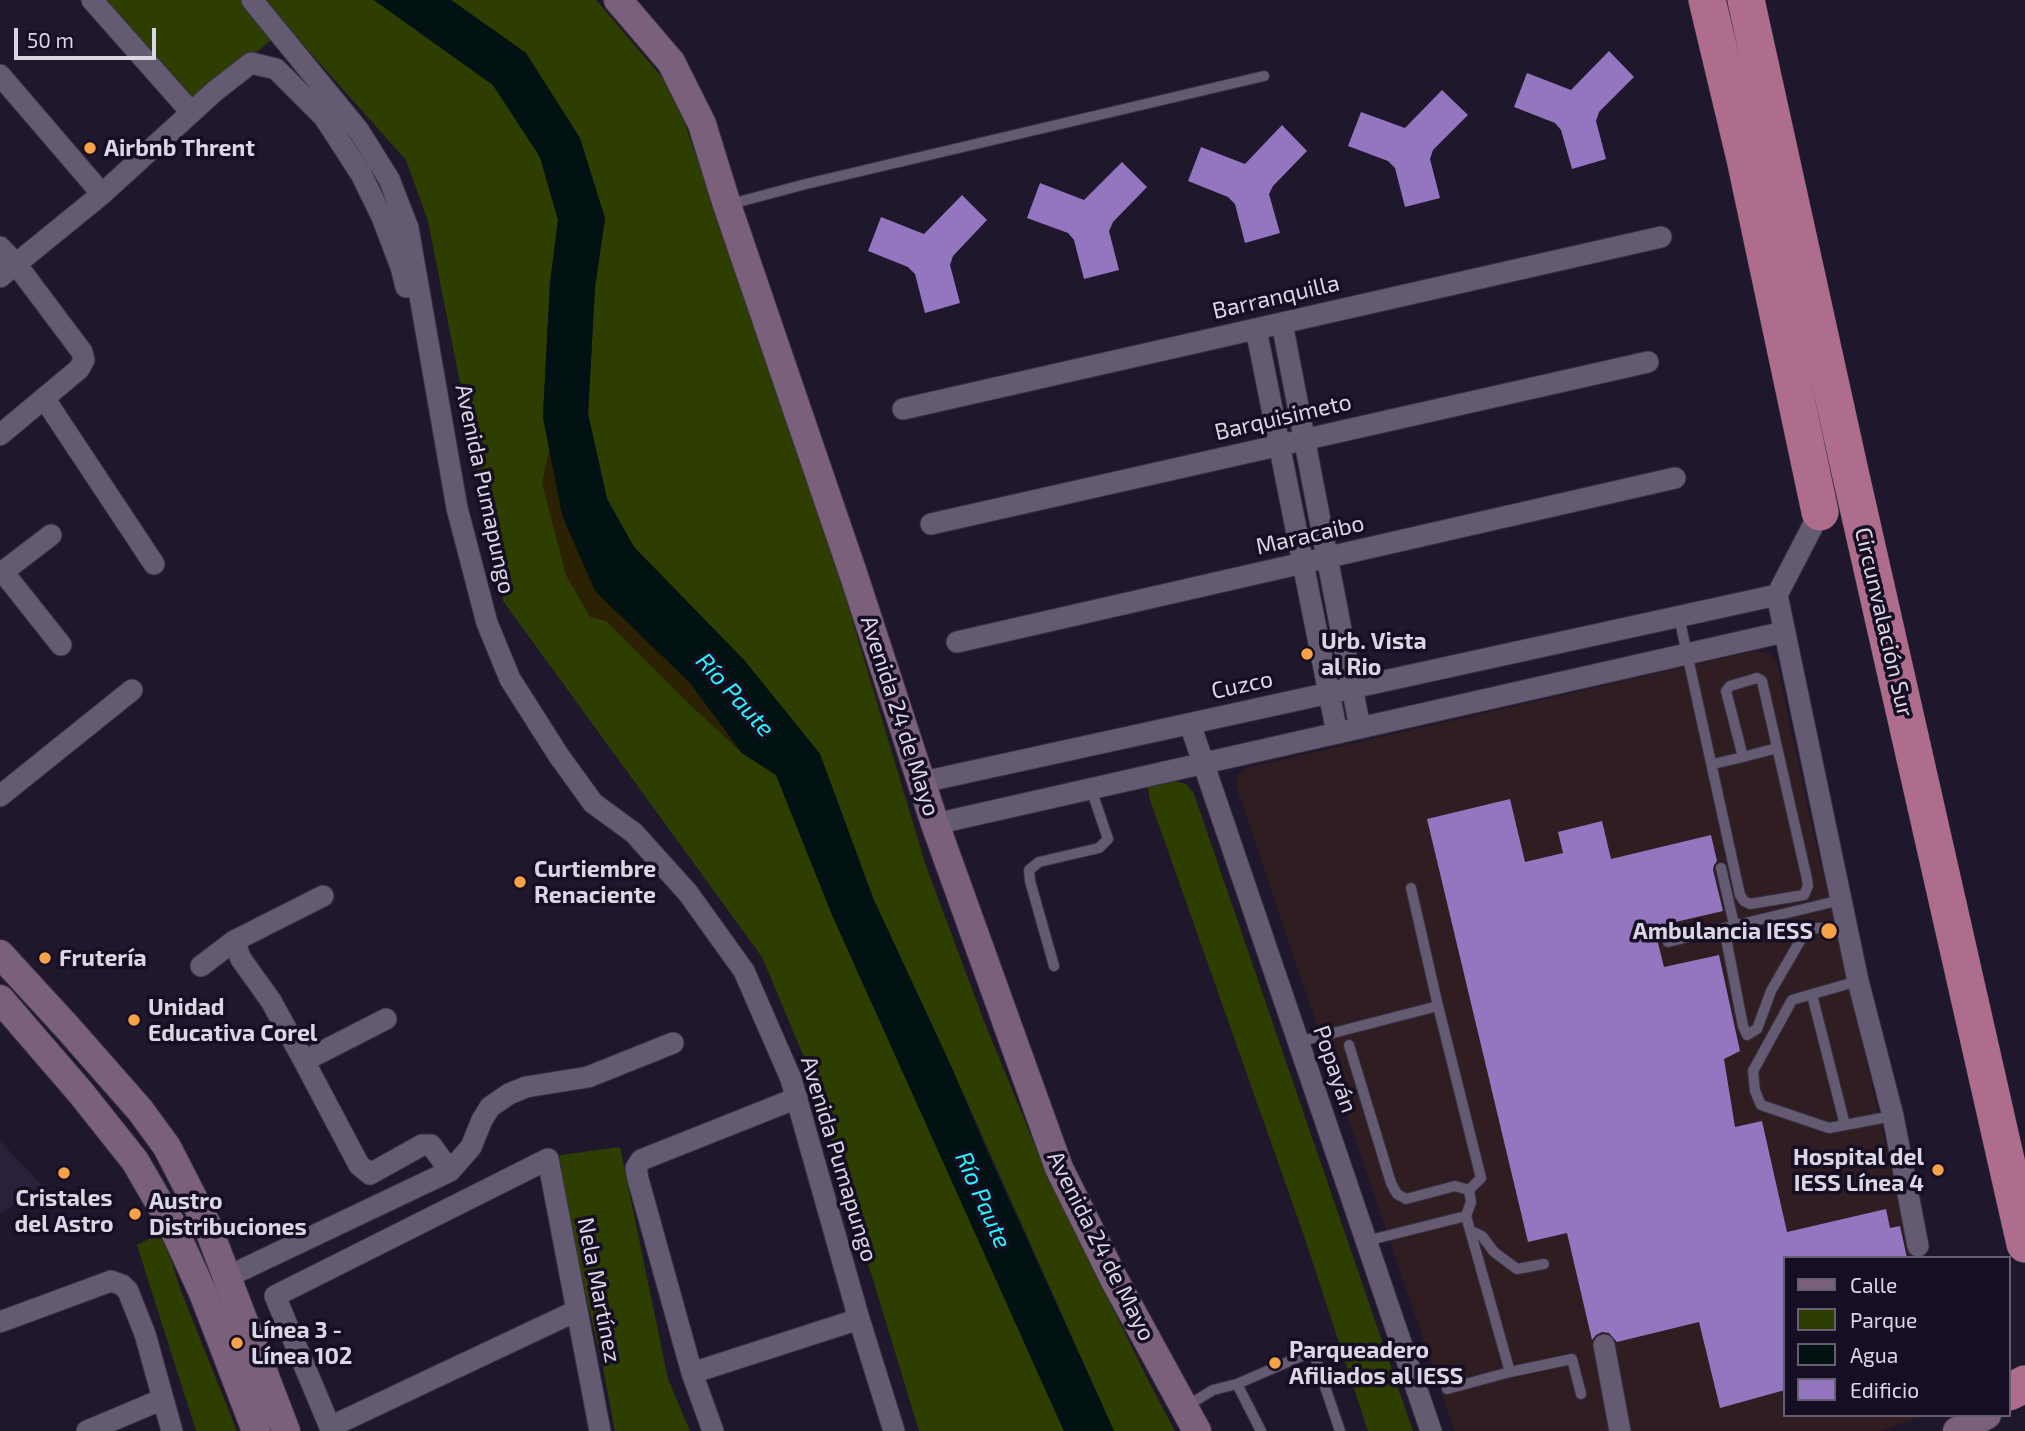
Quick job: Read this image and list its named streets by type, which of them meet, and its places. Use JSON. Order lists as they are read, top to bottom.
{
  "streets": {
    "highway": ["Circunvalación Sur"],
    "main road": ["Avenida 24 de Mayo"],
    "street": [
      "Barranquilla",
      "Barquisimeto",
      "Avenida Pumapungo",
      "Maracaibo",
      "Cuzco",
      "Popayán",
      "Nela Martínez"
    ]
  },
  "crossings": [
    ["Cuzco", "Avenida 24 de Mayo"],
    ["Cuzco", "Popayán"]
  ],
  "water": ["Río Paute"],
  "places": [
    "Airbnb Thrent",
    "Urb. Vista al Rio",
    "Curtiembre Renaciente",
    "Ambulancia IESS",
    "Frutería",
    "Unidad Educativa Corel",
    "Hospital del IESS Línea 4",
    "Cristales del Astro",
    "Austro Distribuciones",
    "Línea 3 - Línea 102",
    "Parqueadero Afiliados al IESS"
  ],
  "legend": [
    "Calle",
    "Parque",
    "Agua",
    "Edificio"
  ],
  "scale_bar": "50 m"
}
